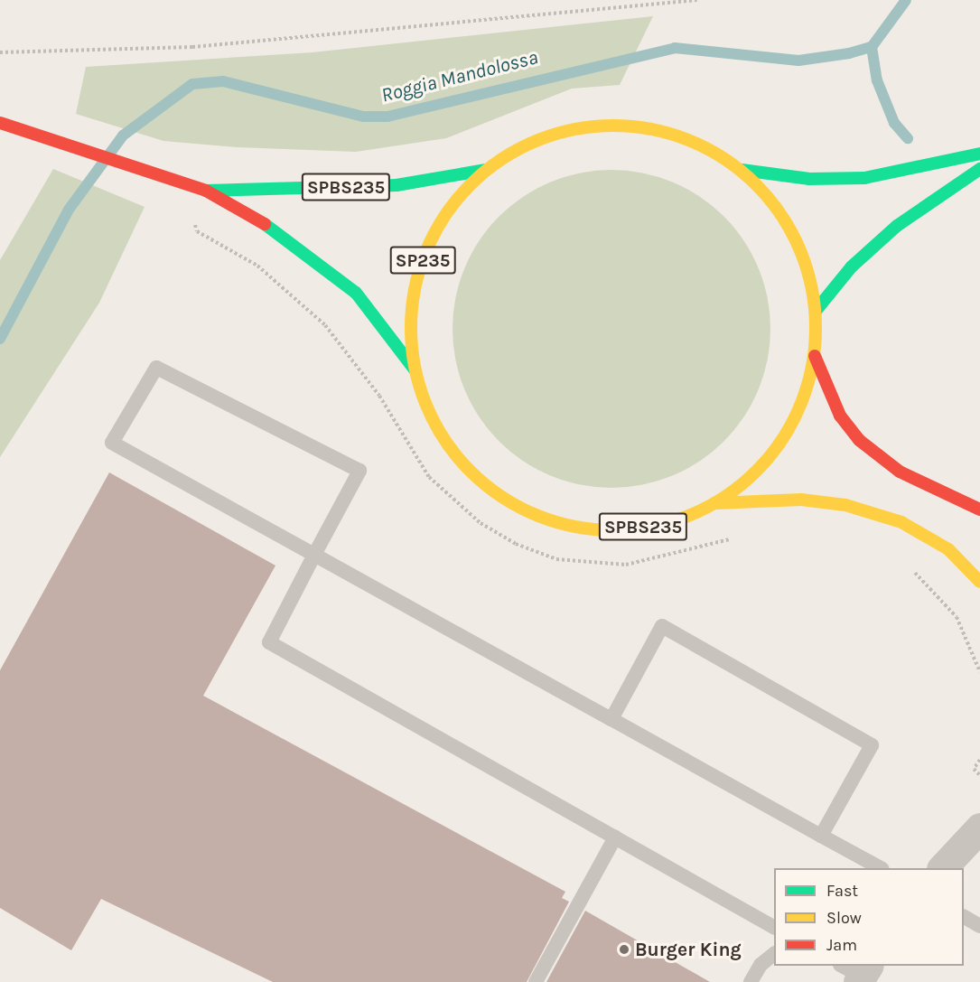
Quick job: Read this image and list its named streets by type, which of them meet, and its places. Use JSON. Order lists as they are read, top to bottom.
{
  "streets": {
    "main road": ["SPBS235", "SP235"]
  },
  "crossings": [
    ["SPBS235", "SP235"]
  ],
  "water": ["Roggia Mandolossa"],
  "places": ["Burger King"],
  "legend": ["Fast", "Slow", "Jam"]
}
